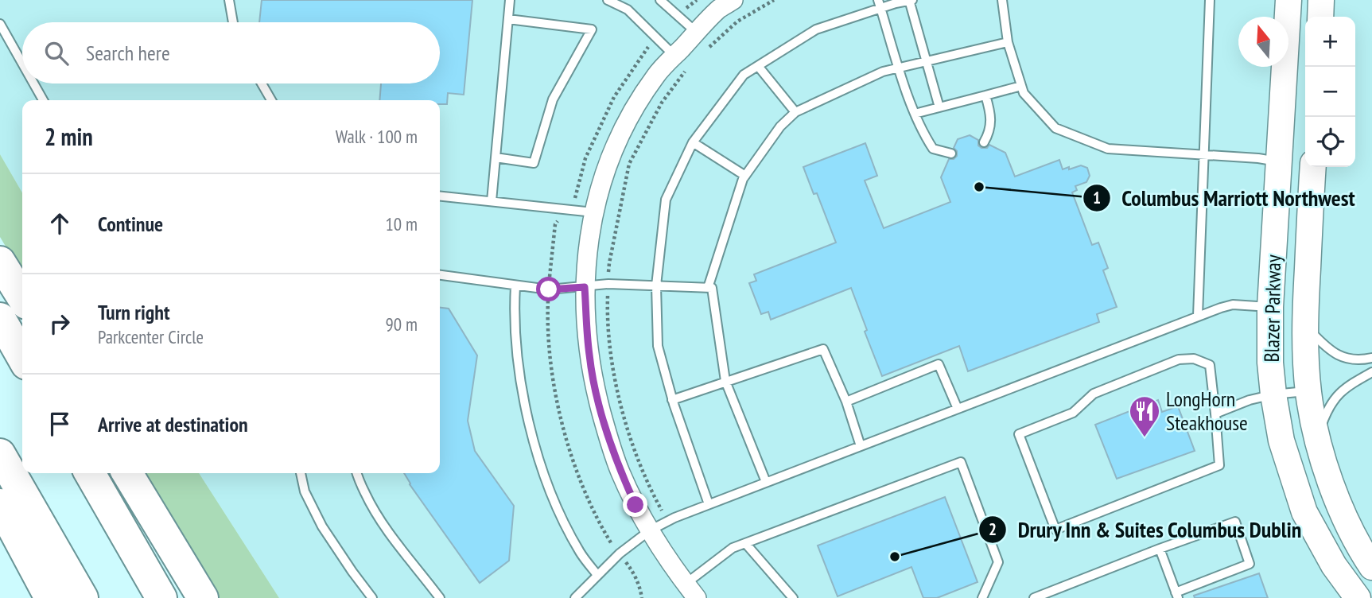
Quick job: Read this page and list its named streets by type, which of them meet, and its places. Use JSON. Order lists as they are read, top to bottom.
{
  "streets": {
    "street": ["Blazer Parkway"]
  },
  "places": {
    "other": ["Columbus Marriott Northwest", "Drury Inn & Suites Columbus Dublin"],
    "restaurant": ["LongHorn Steakhouse"]
  },
  "north": "top",
  "page": {
    "map_buttons": ["+", "−"],
    "search": "Search here",
    "heading": ["2 min", "Walk · 100 m"],
    "list": [
      ["Continue", "10 m"],
      ["Turn right", "Parkcenter Circle", "90 m"],
      "Arrive at destination"
    ]
  }
}
